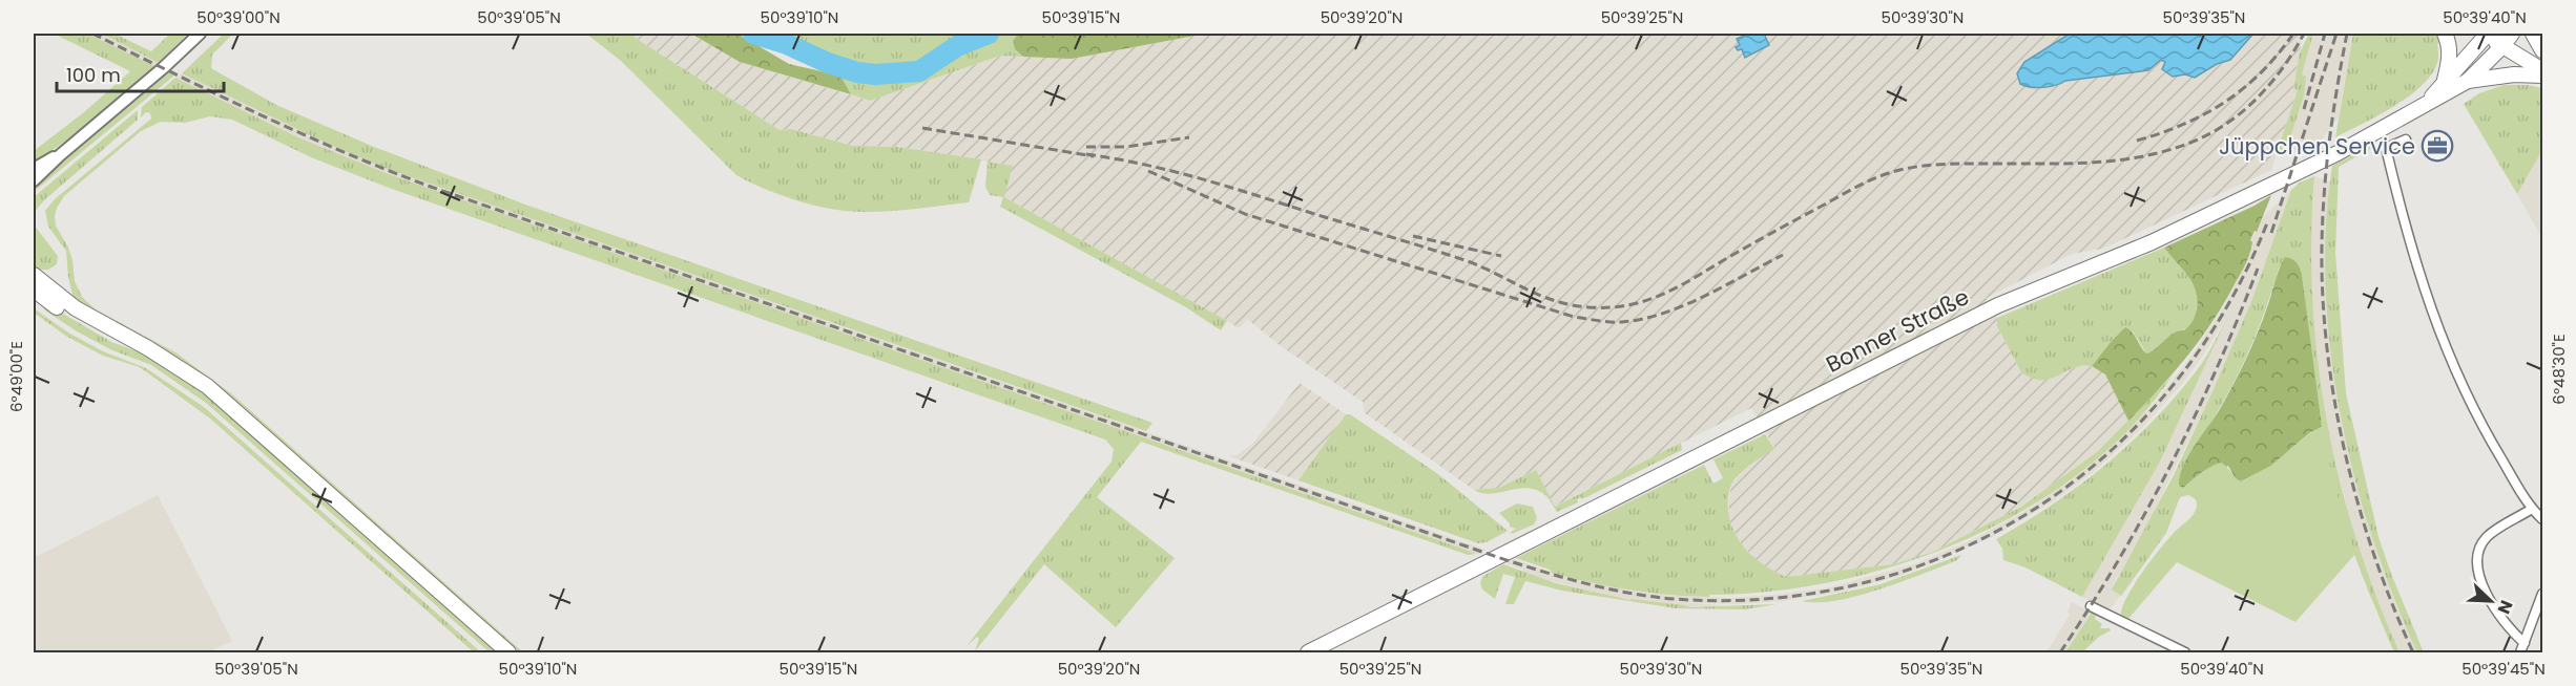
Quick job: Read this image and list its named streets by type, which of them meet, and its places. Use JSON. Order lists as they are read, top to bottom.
{
  "streets": {
    "main road": ["Bonner Straße"]
  },
  "places": {
    "office": ["Jüppchen Service"]
  },
  "scale_bar": "100 m",
  "north": "bottom right",
  "coordinates": [
    "50°39'00\"N",
    "50°39'05\"N",
    "50°39'10\"N",
    "50°39'15\"N",
    "50°39'20\"N",
    "50°39'25\"N",
    "50°39'30\"N",
    "50°39'35\"N",
    "50°39'40\"N",
    "6°48'30\"E",
    "6°49'00\"E",
    "50°39'45\"N"
  ]
}
